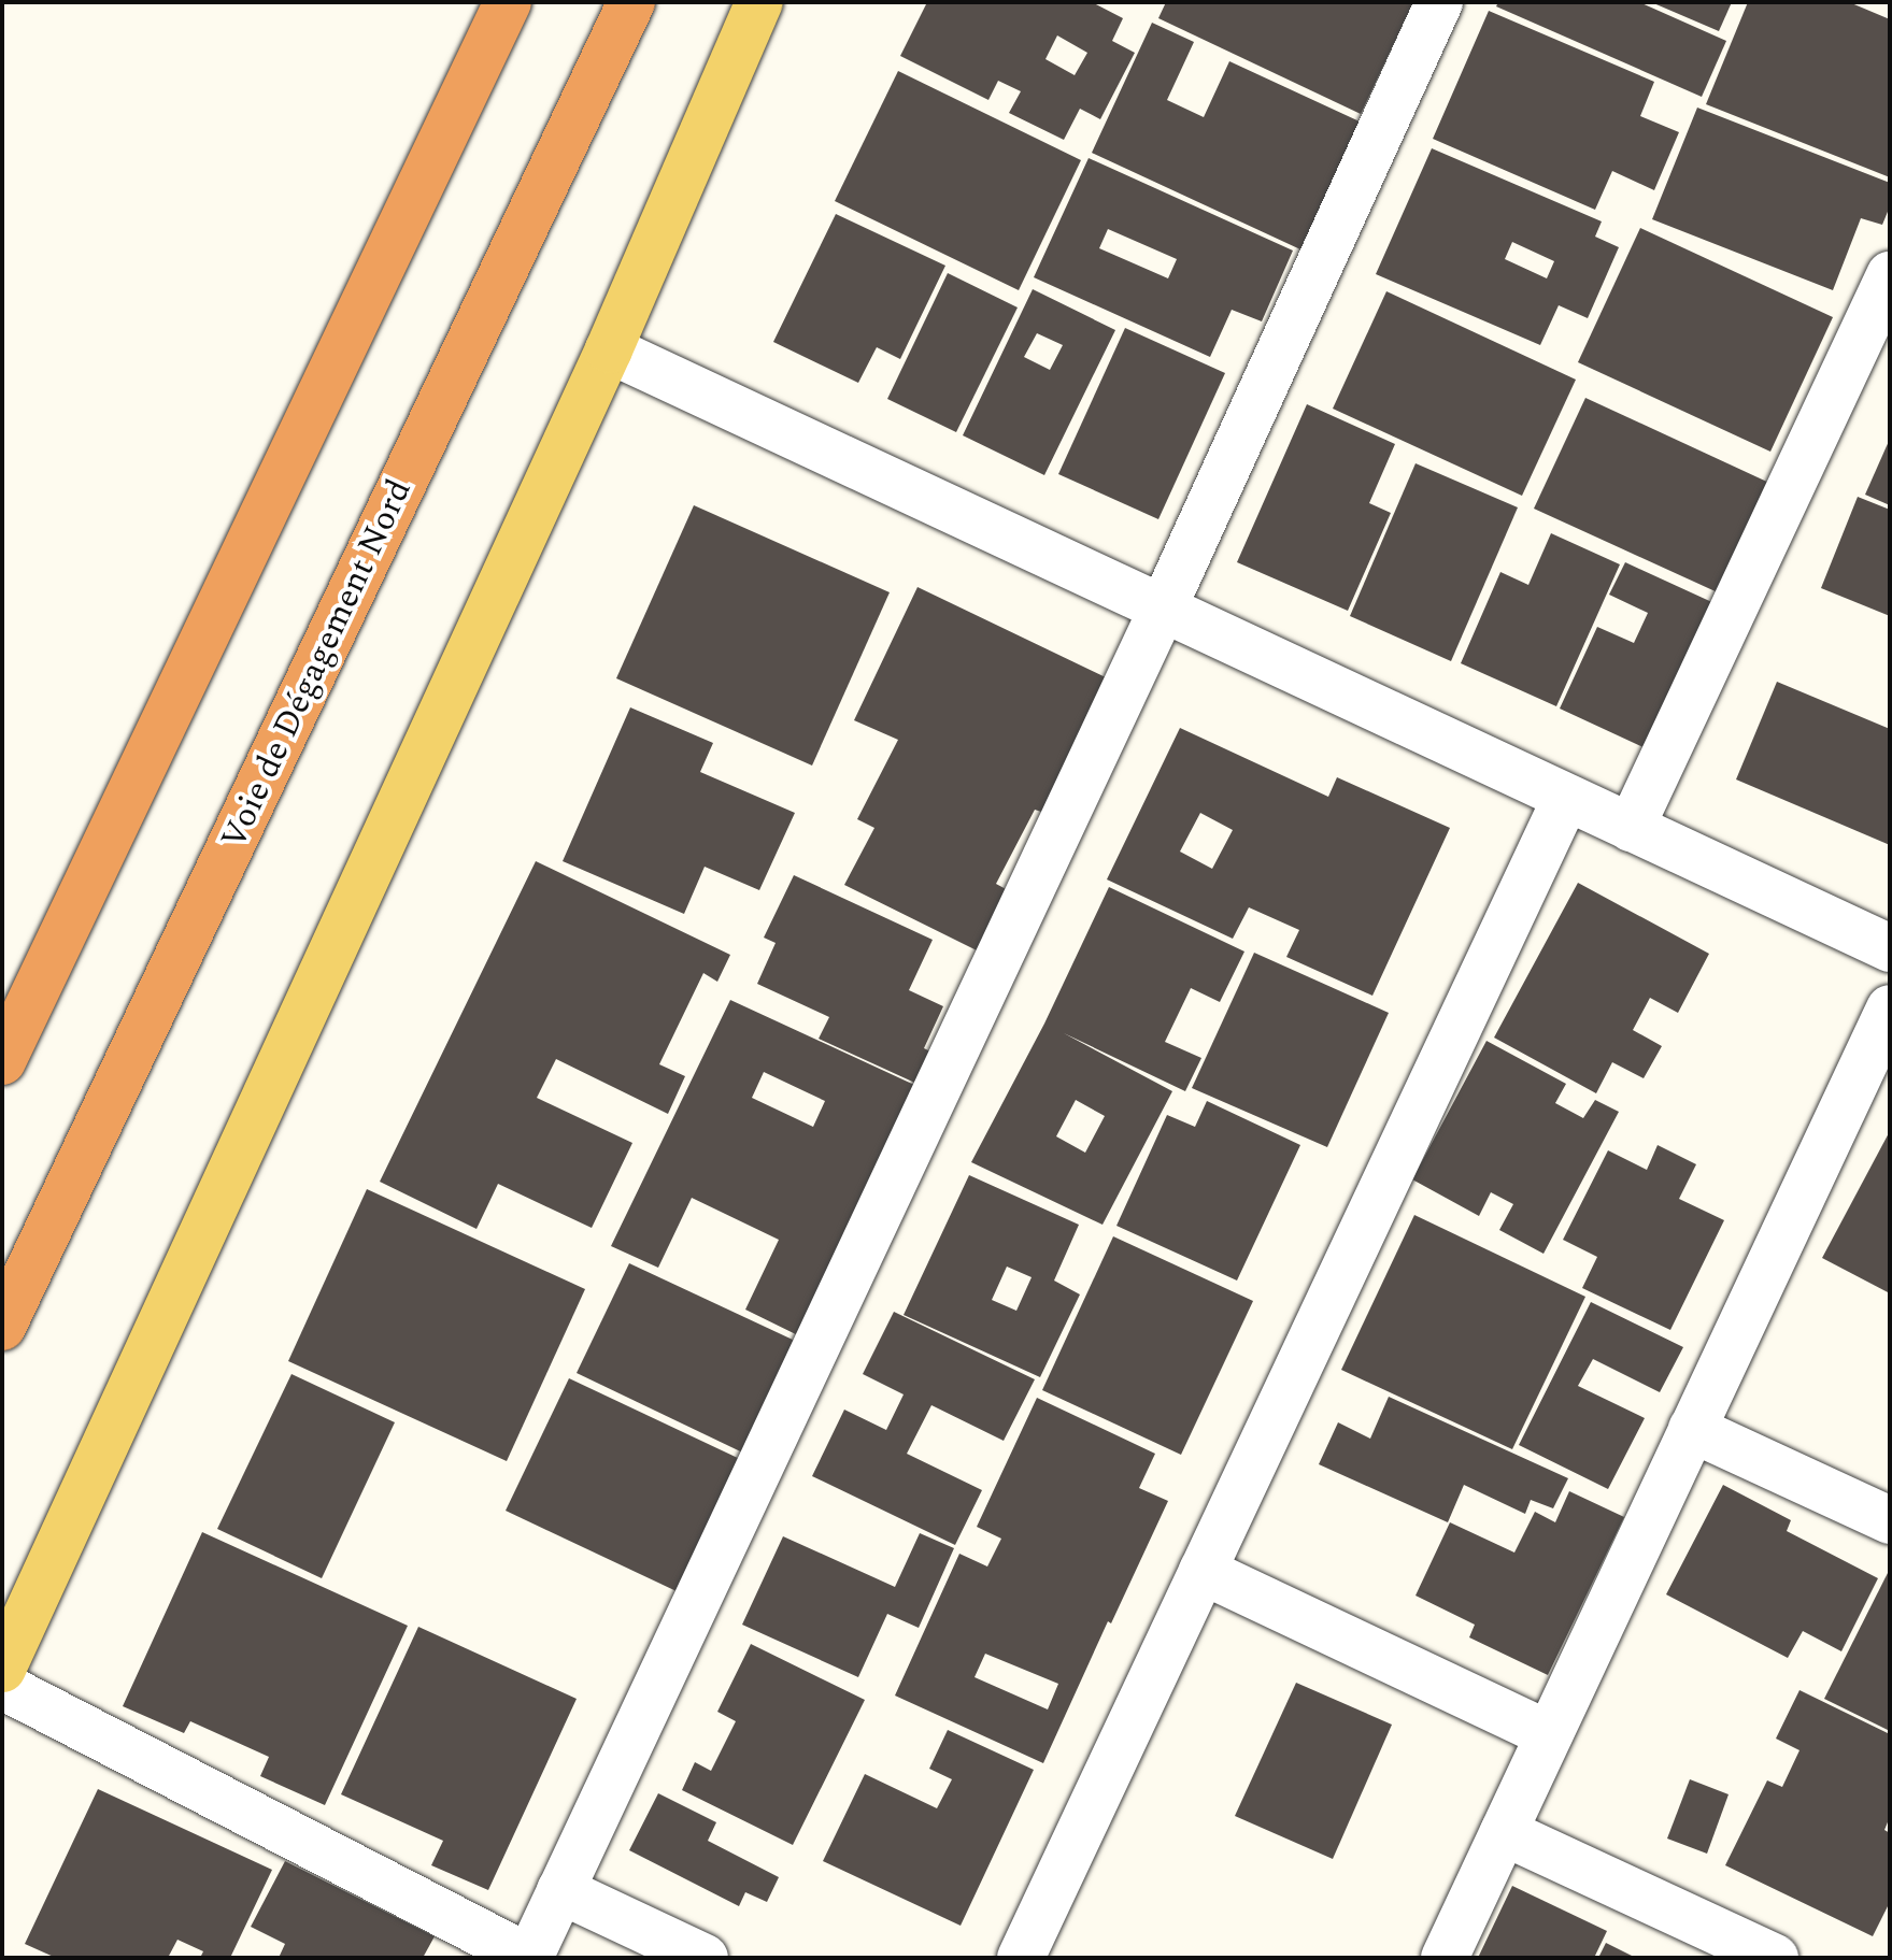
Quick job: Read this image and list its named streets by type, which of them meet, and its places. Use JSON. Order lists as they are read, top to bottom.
{
  "streets": {
    "highway": ["Voie de Dégagement Nord"]
  }
}
